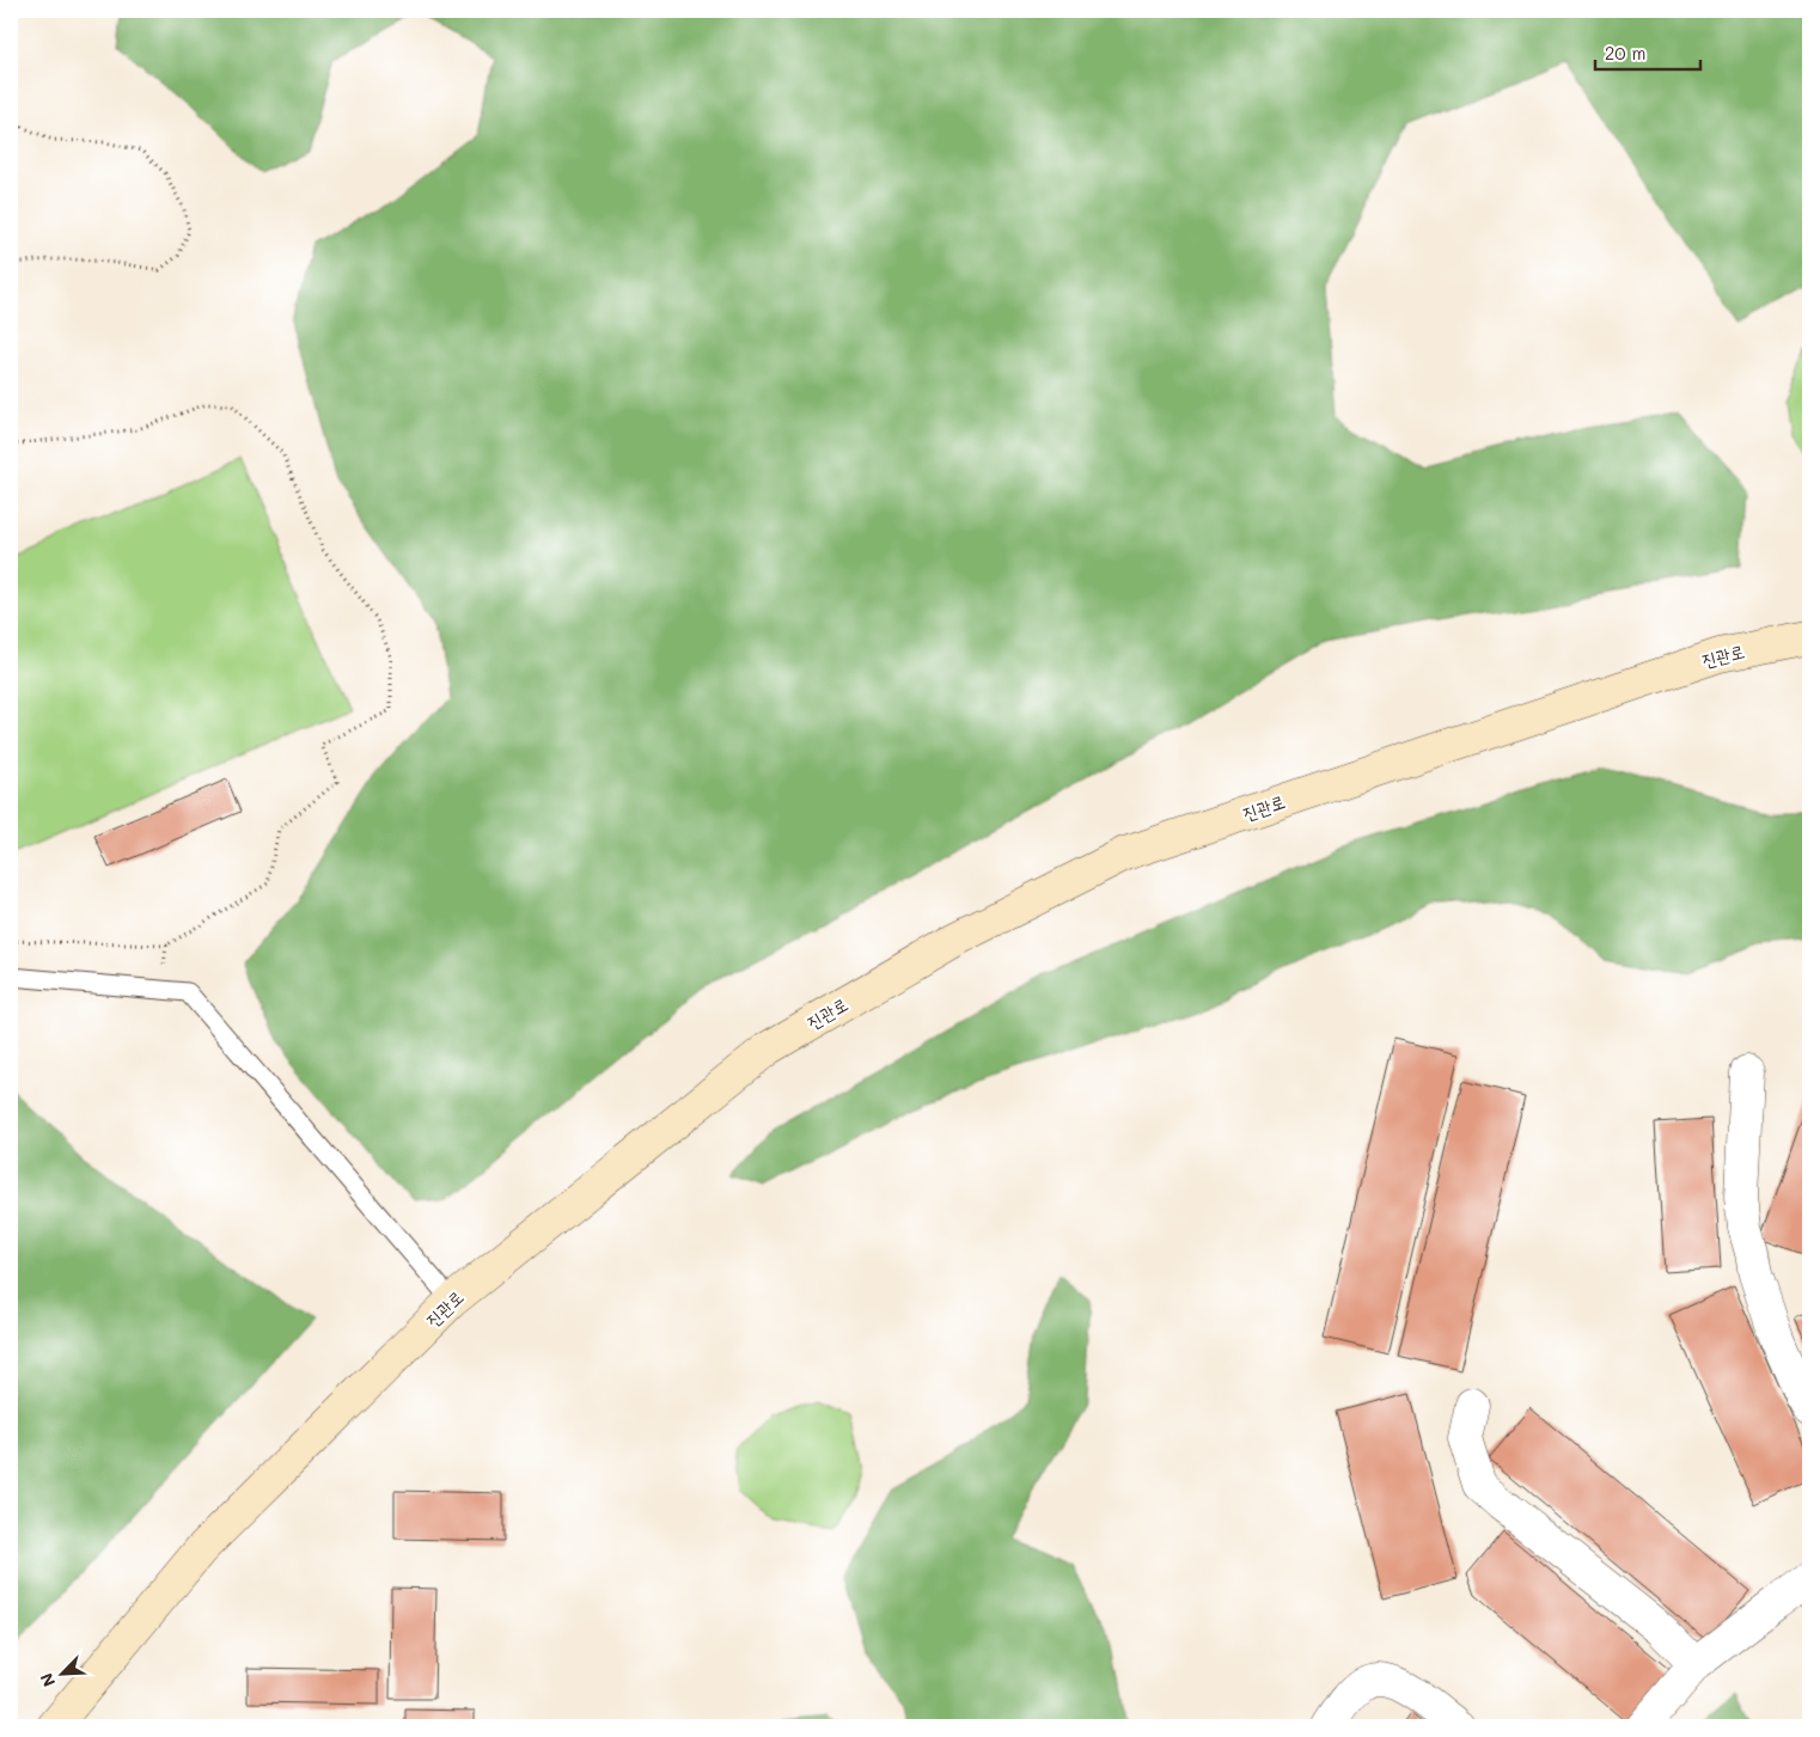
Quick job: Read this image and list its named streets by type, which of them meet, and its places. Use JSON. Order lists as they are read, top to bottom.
{
  "streets": {
    "main road": ["진관로"]
  },
  "scale_bar": "20 m",
  "north": "bottom left"
}
